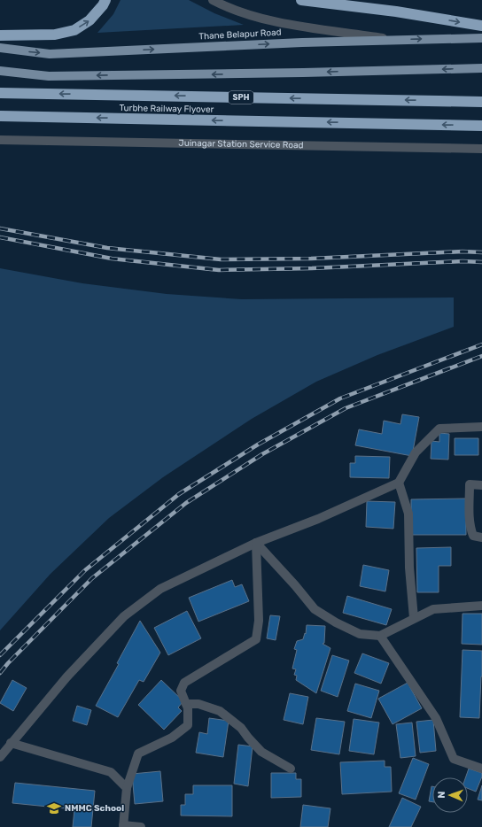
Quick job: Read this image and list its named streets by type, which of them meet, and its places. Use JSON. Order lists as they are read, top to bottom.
{
  "streets": {
    "highway": ["SPH", "Turbhe Railway Flyover"],
    "main road": ["Thane Belapur Road"],
    "street": ["Juinagar Station Service Road"]
  },
  "one_way": ["Turbhe Railway Flyover"],
  "places": {
    "school or university": ["NMMC School"]
  },
  "north": "left"
}
